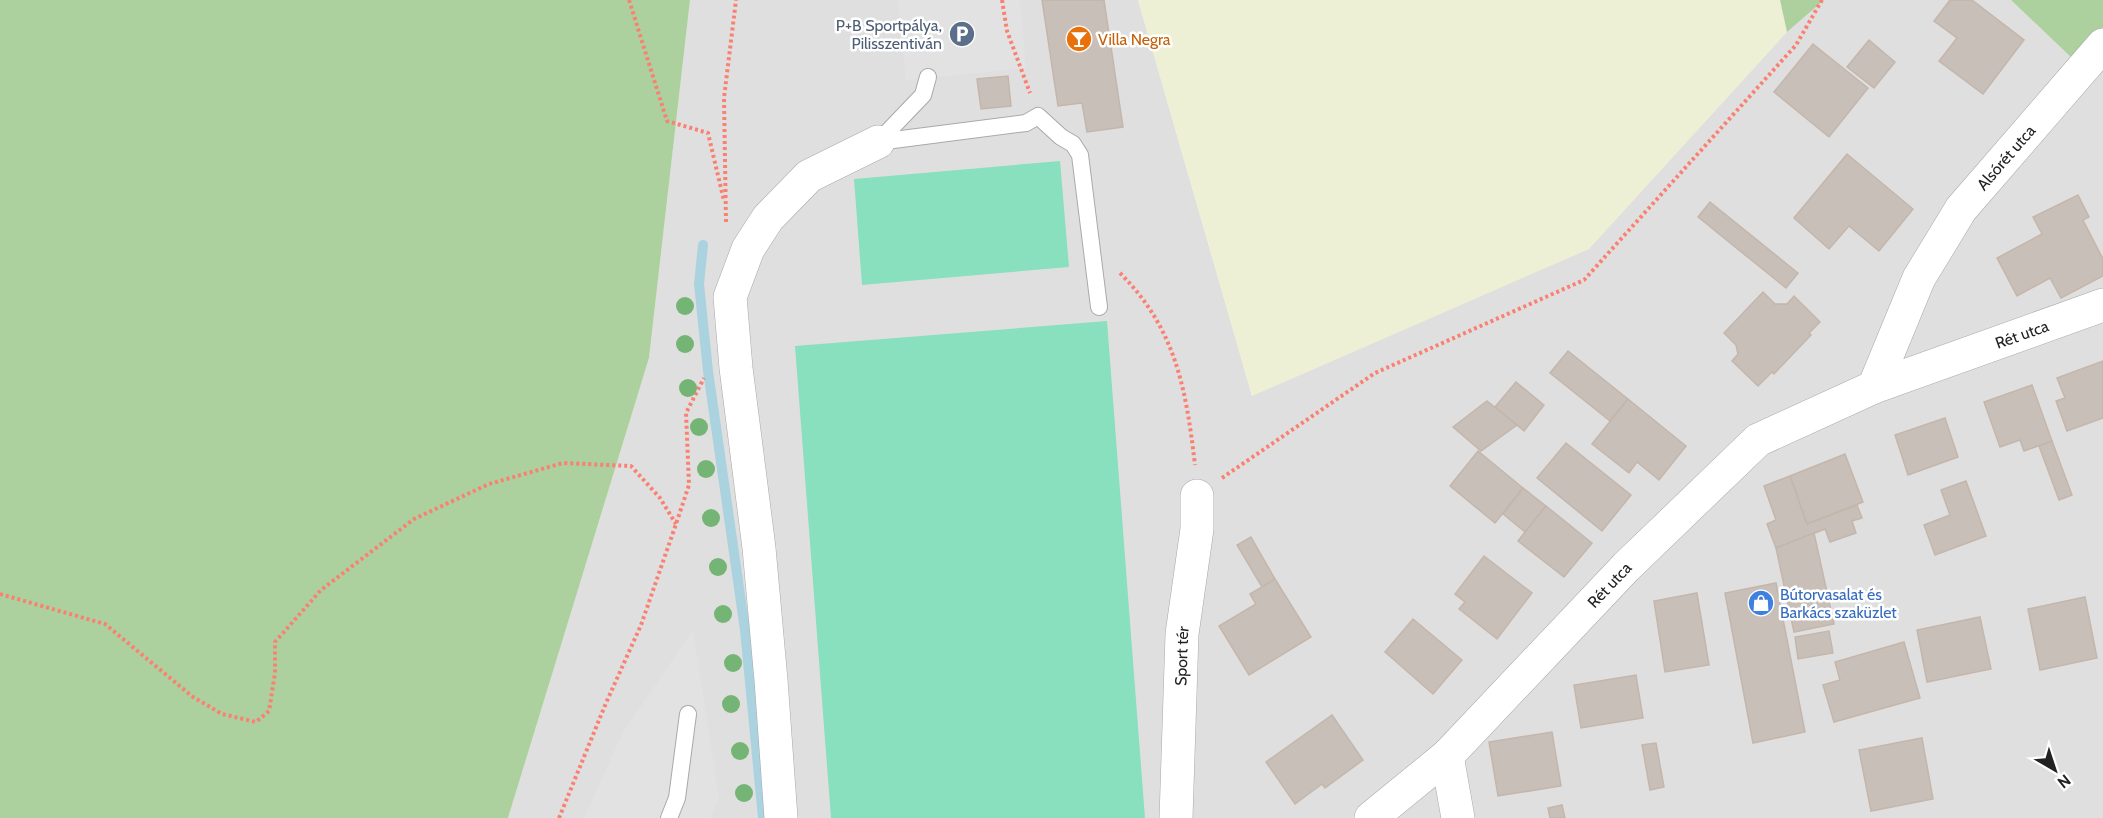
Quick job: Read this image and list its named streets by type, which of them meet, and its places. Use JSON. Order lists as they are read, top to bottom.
{
  "streets": {
    "street": ["Alsórét utca", "Rét utca", "Sport tér"]
  },
  "crossings": [
    ["Alsórét utca", "Rét utca"]
  ],
  "places": {
    "parking": ["P+B Sportpálya, Pilisszentiván"],
    "bar": ["Villa Negra"],
    "shop": ["Bútorvasalat és Barkács szaküzlet"]
  },
  "north": "bottom right"
}
